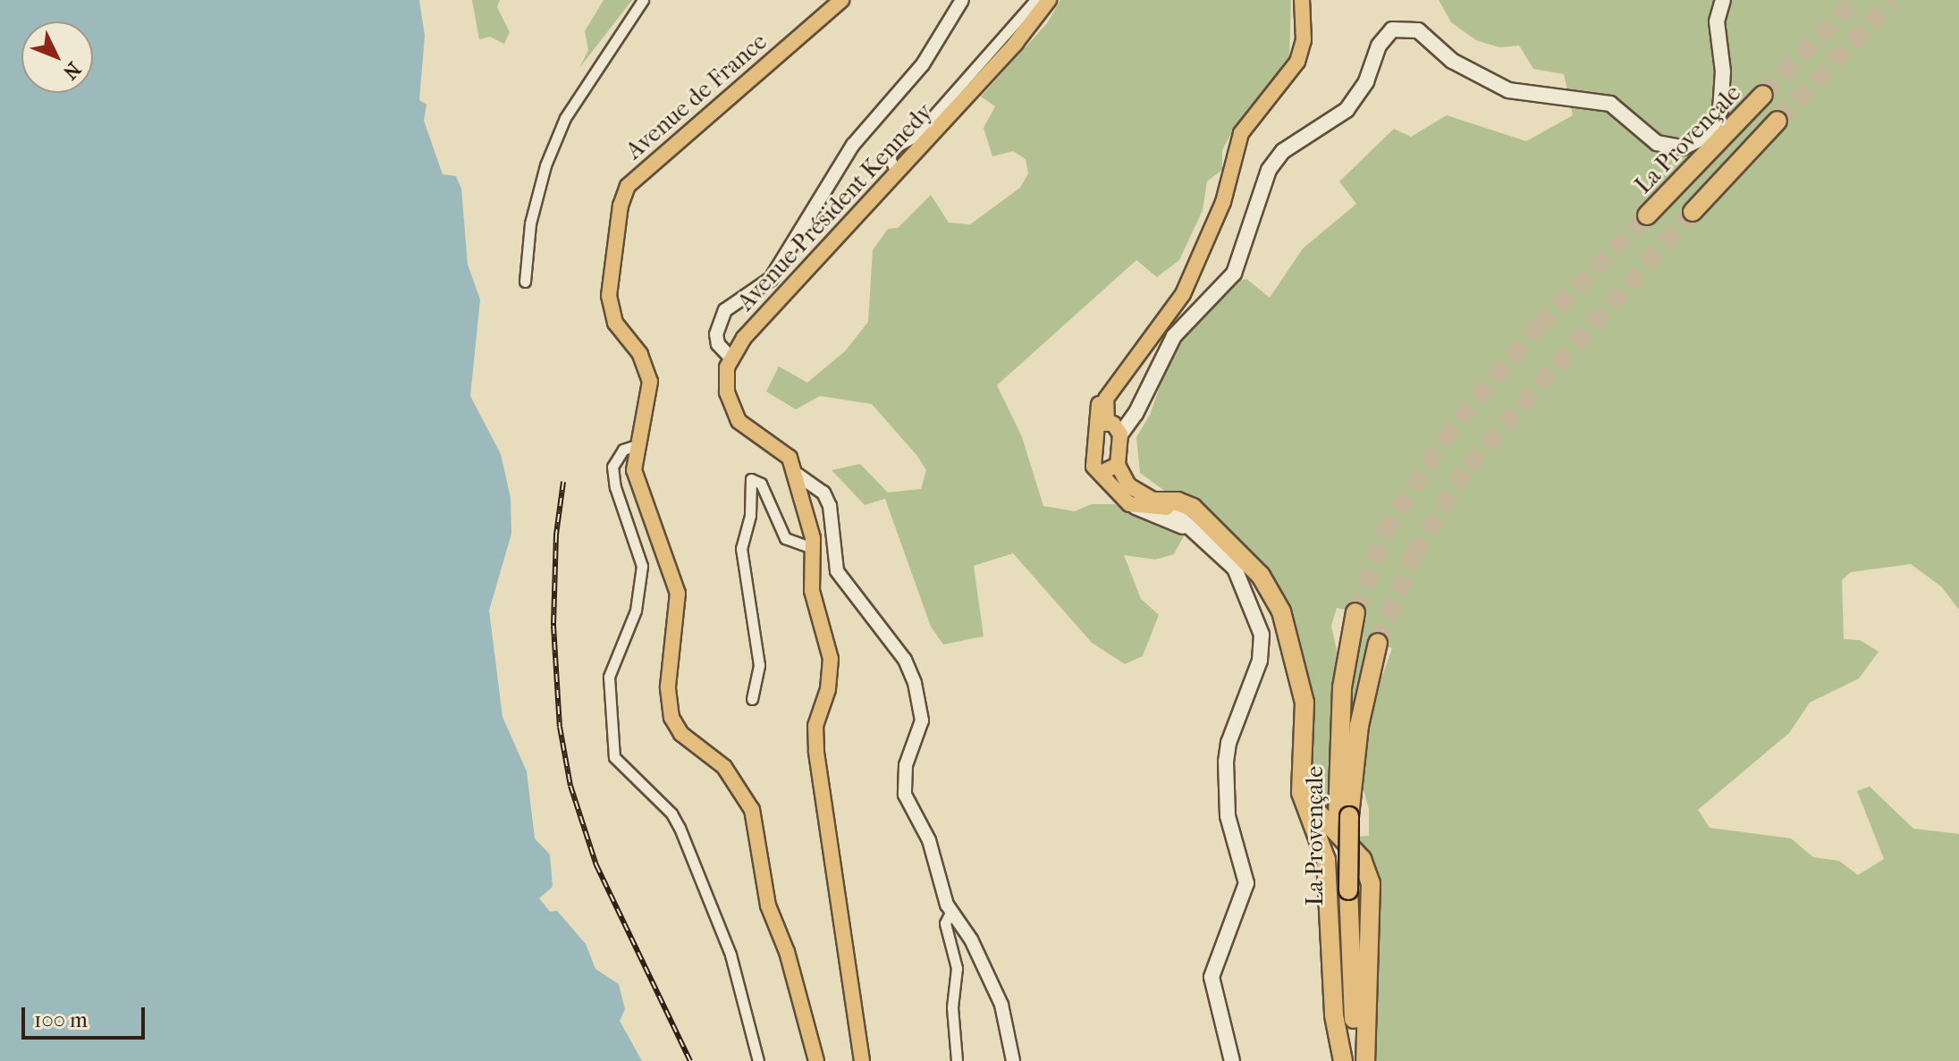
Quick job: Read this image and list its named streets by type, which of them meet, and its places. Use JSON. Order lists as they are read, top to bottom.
{
  "streets": {
    "highway": ["La Provençale"],
    "main road": ["Avenue de France", "Avenue Président Kennedy"]
  },
  "scale_bar": "100 m",
  "north": "bottom right"
}
